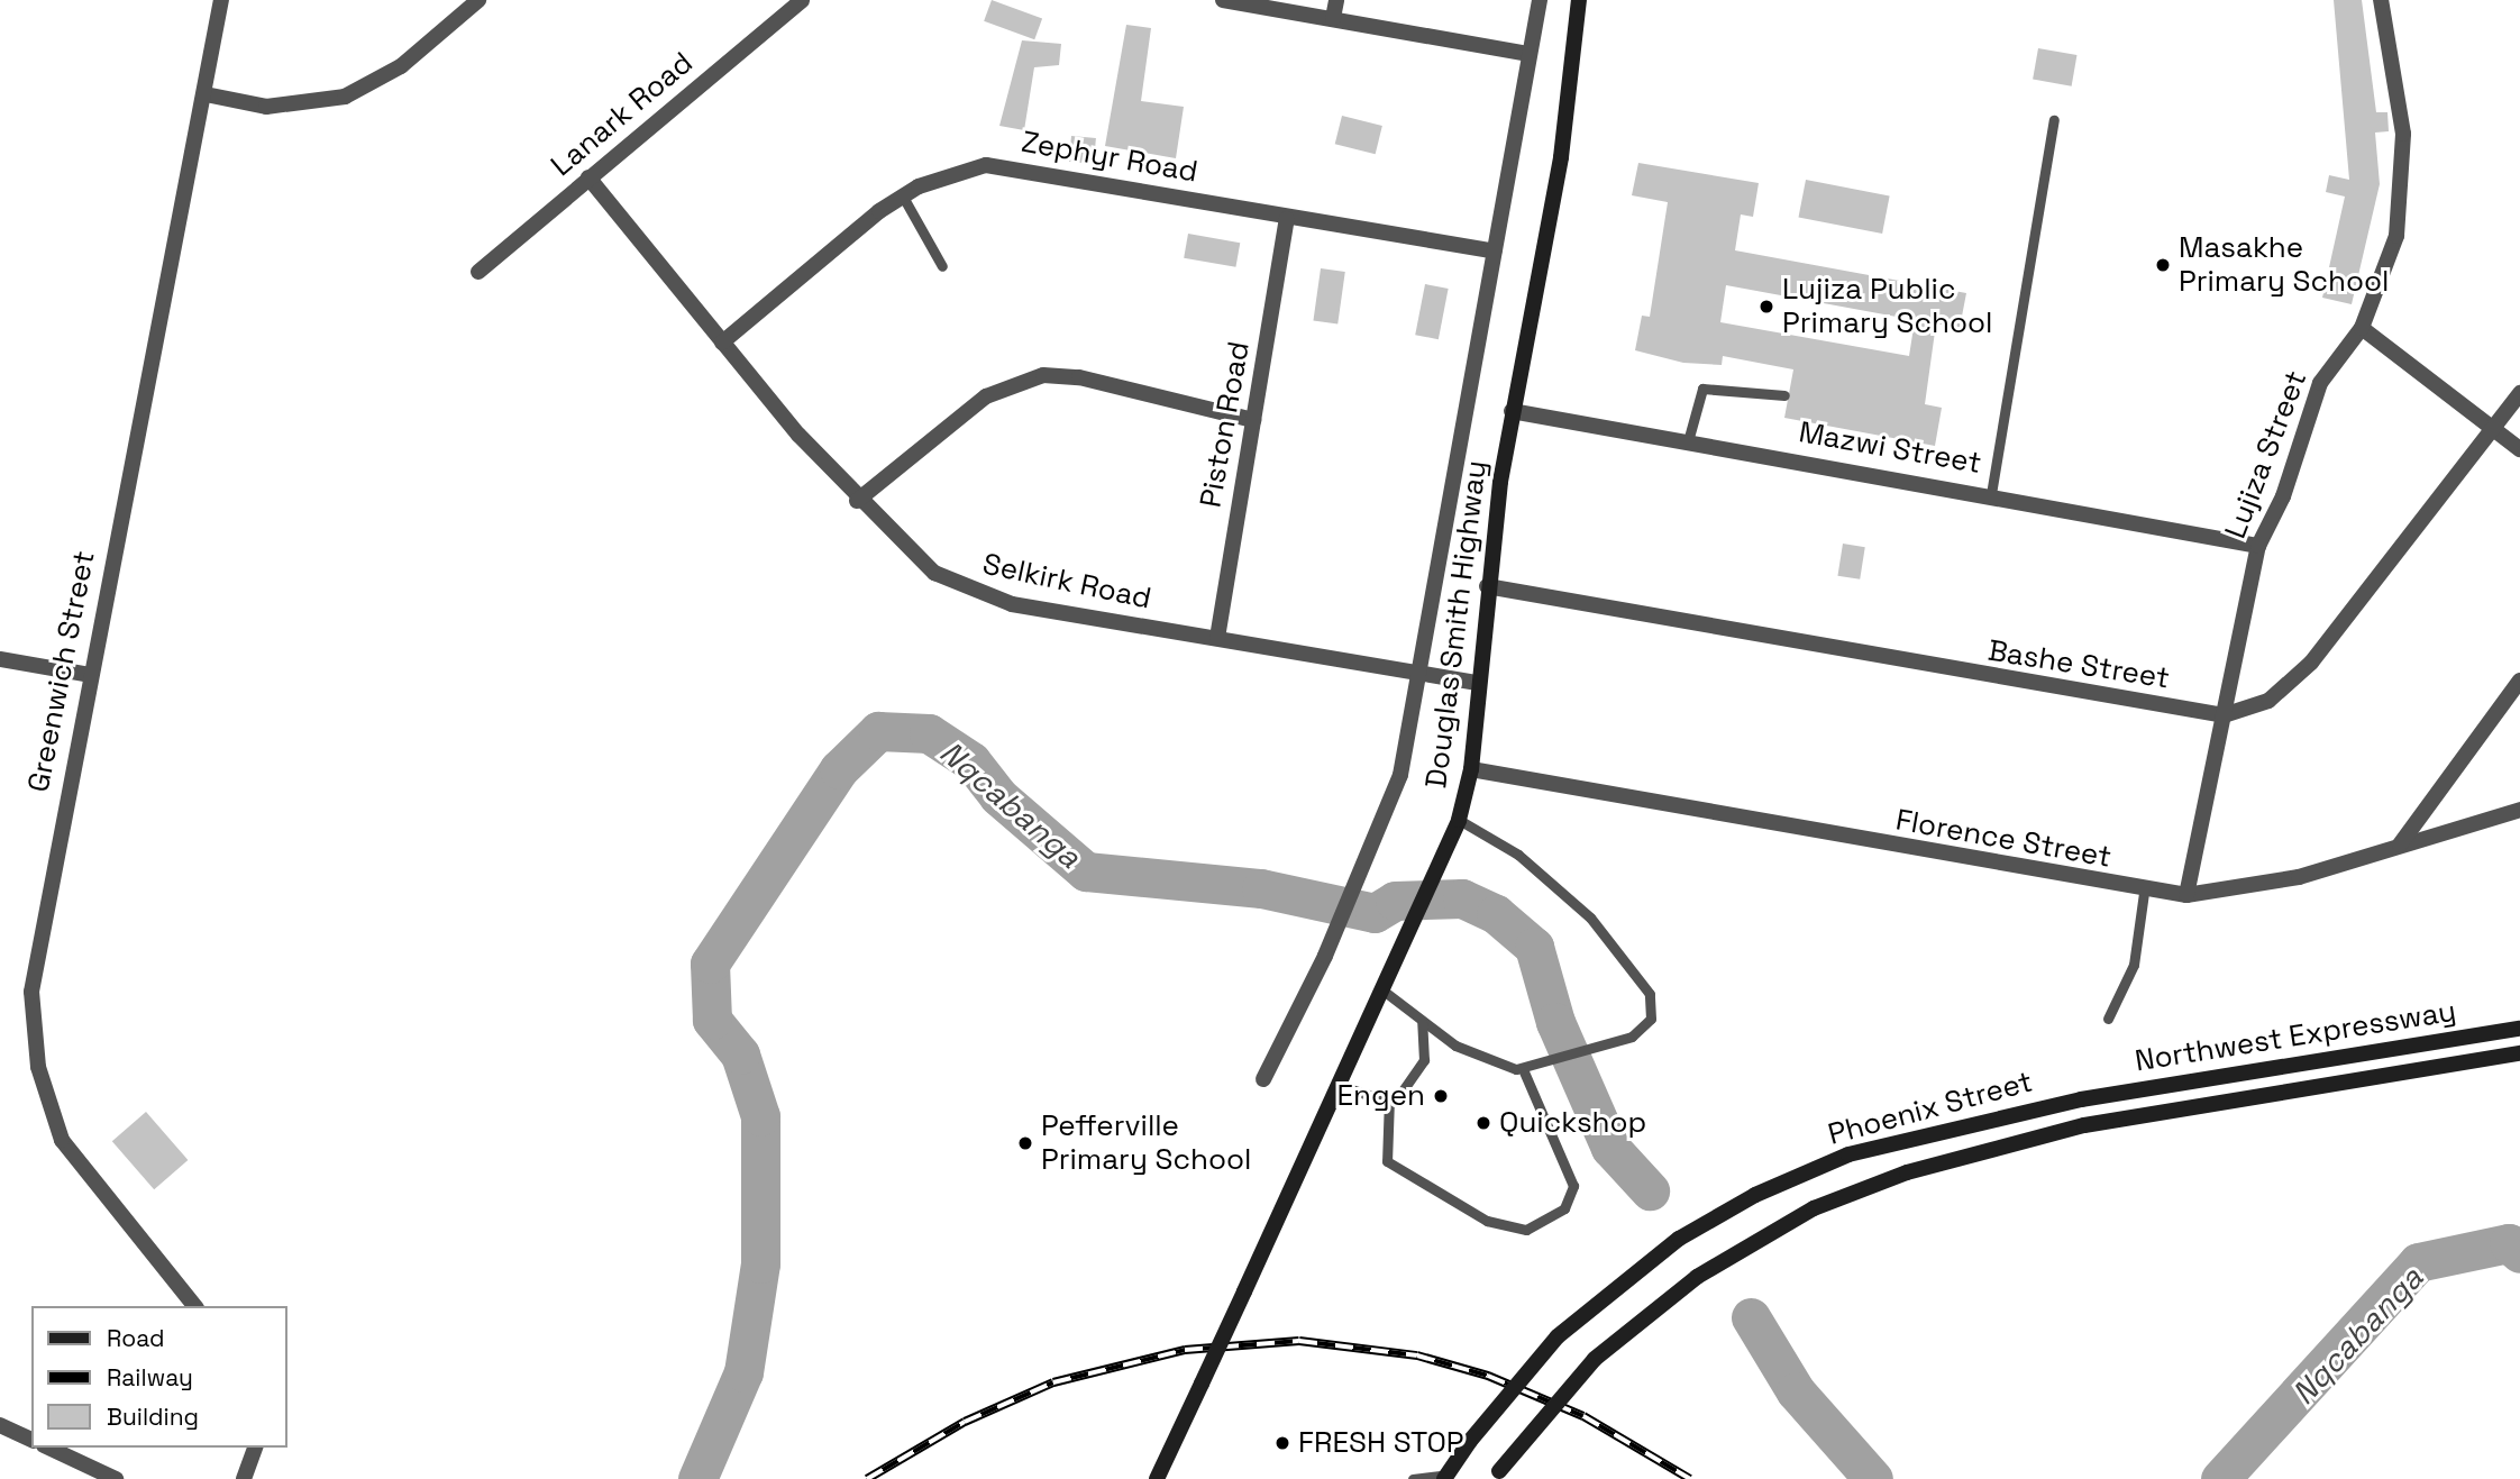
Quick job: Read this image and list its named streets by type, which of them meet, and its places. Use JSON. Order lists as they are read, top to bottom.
{
  "streets": {
    "main road": ["Douglas Smith Highway", "Northwest Expressway", "Phoenix Street"],
    "street": [
      "Lanark Road",
      "Zephyr Road",
      "Piston Road",
      "Mazwi Street",
      "Lujiza Street",
      "Selkirk Road",
      "Bashe Street",
      "Greenwich Street",
      "Florence Street"
    ]
  },
  "crossings": [
    ["Lanark Road", "Selkirk Road"],
    ["Zephyr Road", "Piston Road"],
    ["Zephyr Road", "Selkirk Road"],
    ["Piston Road", "Selkirk Road"],
    ["Mazwi Street", "Lujiza Street"],
    ["Mazwi Street", "Douglas Smith Highway"],
    ["Lujiza Street", "Bashe Street"],
    ["Lujiza Street", "Florence Street"],
    ["Selkirk Road", "Douglas Smith Highway"],
    ["Douglas Smith Highway", "Bashe Street"],
    ["Douglas Smith Highway", "Florence Street"],
    ["Northwest Expressway", "Phoenix Street"]
  ],
  "water": ["Nqcabanga"],
  "places": [
    "Masakhe Primary School",
    "Lujiza Public Primary School",
    "Engen",
    "Quickshop",
    "Pefferville Primary School",
    "FRESH STOP"
  ],
  "legend": ["Road", "Railway", "Building"]
}
